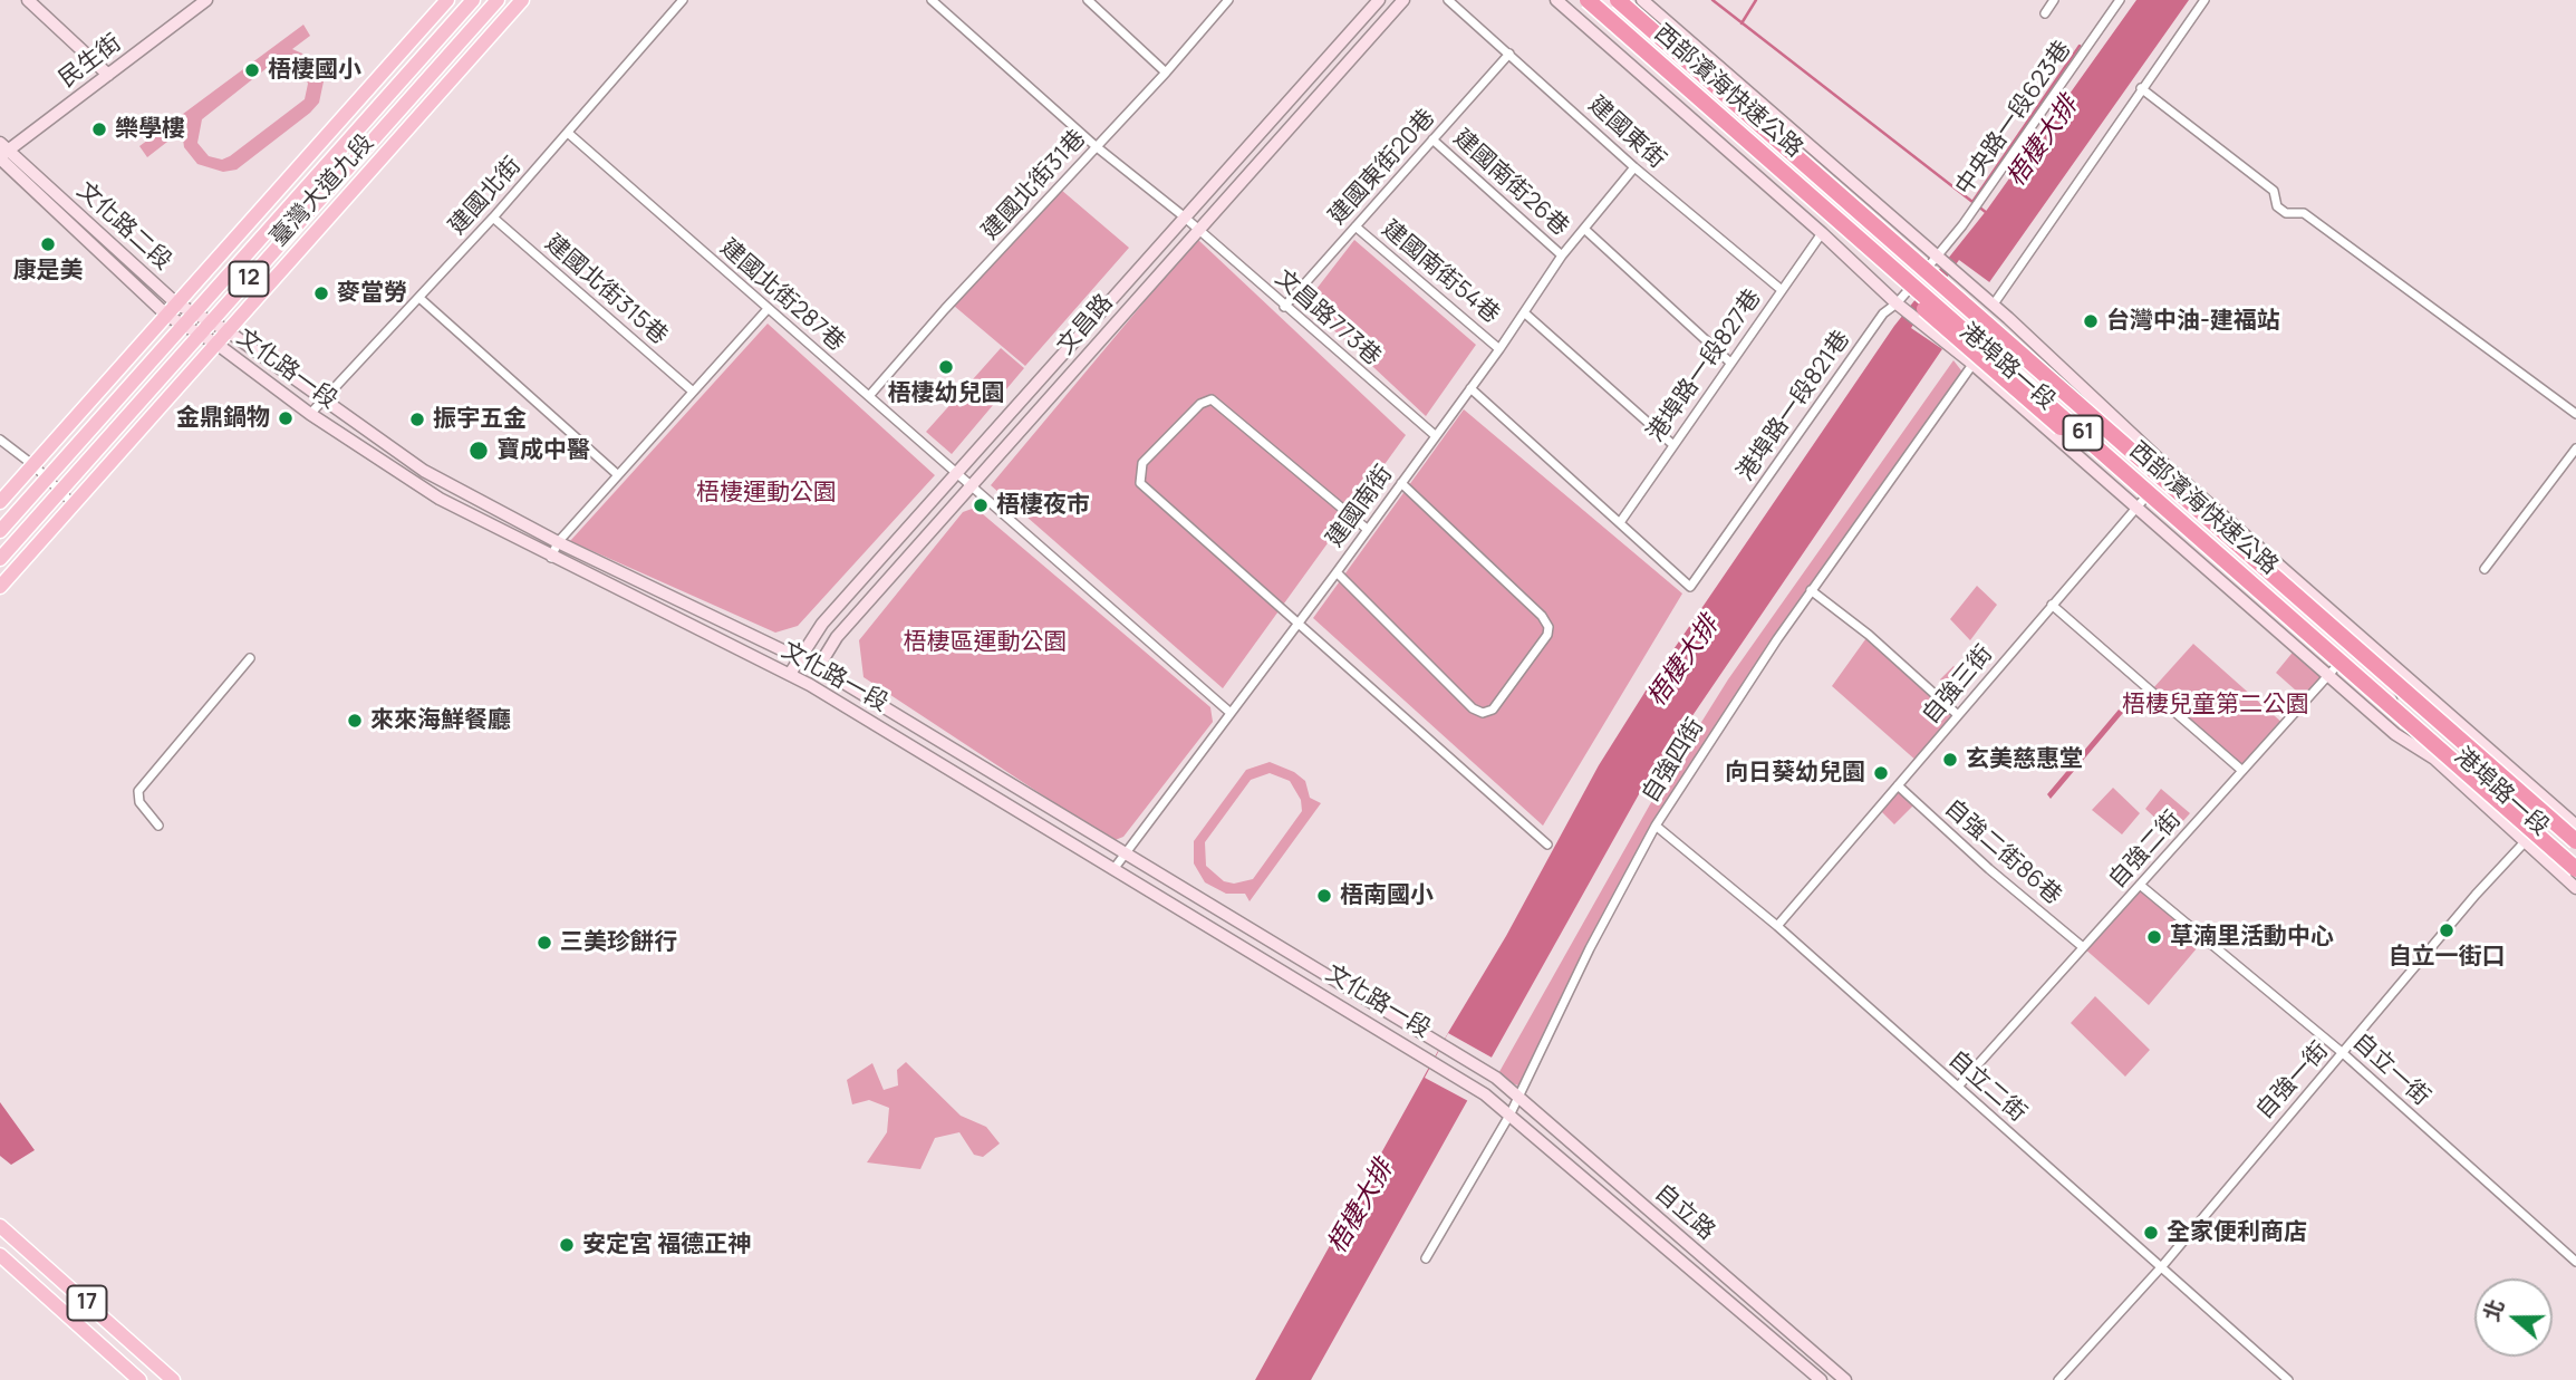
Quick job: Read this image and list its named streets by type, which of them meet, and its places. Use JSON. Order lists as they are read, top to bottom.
{
  "streets": {
    "highway": ["西部濱海快速公路", "61"],
    "main road": ["臺灣大道九段", "12", "17"],
    "street": [
      "民生街",
      "中央路一段623巷",
      "建國東街",
      "建國東街20巷",
      "建國南街26巷",
      "建國北街31巷",
      "建國北街",
      "文化路二段",
      "建國南街54巷",
      "建國北街315巷",
      "建國北街287巷",
      "文昌路773巷",
      "文昌路",
      "港埠路一段827巷",
      "港埠路一段",
      "文化路一段",
      "港埠路一段821巷",
      "建國南街",
      "自強三街",
      "自強四街",
      "自強二街",
      "自強二街86巷",
      "自立一街",
      "自強一街",
      "自立二街",
      "自立路"
    ]
  },
  "crossings": [
    ["民生街", "文化路二段"],
    ["西部濱海快速公路", "港埠路一段"],
    ["中央路一段623巷", "港埠路一段"],
    ["中央路一段623巷", "港埠路一段821巷"],
    ["建國東街", "建國東街20巷"],
    ["建國東街", "港埠路一段827巷"],
    ["建國東街", "建國南街"],
    ["建國東街20巷", "建國南街26巷"],
    ["建國東街20巷", "建國南街54巷"],
    ["建國東街20巷", "文昌路773巷"],
    ["建國南街26巷", "建國南街"],
    ["建國北街31巷", "建國北街287巷"],
    ["建國北街31巷", "文昌路773巷"],
    ["臺灣大道九段", "文化路二段"],
    ["臺灣大道九段", "文化路一段"],
    ["建國北街", "建國北街315巷"],
    ["建國北街", "建國北街287巷"],
    ["建國北街", "文化路一段"],
    ["文化路二段", "文化路一段"],
    ["建國南街54巷", "建國南街"],
    ["建國北街287巷", "文昌路"],
    ["建國北街287巷", "建國南街"],
    ["文昌路773巷", "文昌路"],
    ["文昌路773巷", "建國南街"],
    ["文昌路", "文化路一段"],
    ["港埠路一段827巷", "港埠路一段"],
    ["港埠路一段827巷", "港埠路一段821巷"],
    ["港埠路一段", "港埠路一段821巷"],
    ["港埠路一段", "自強三街"],
    ["港埠路一段", "自強四街"],
    ["港埠路一段", "自強二街"],
    ["港埠路一段", "自強一街"],
    ["文化路一段", "建國南街"],
    ["文化路一段", "自立路"],
    ["自強三街", "自強二街86巷"],
    ["自強三街", "自立二街"],
    ["自強四街", "自立二街"],
    ["自強四街", "自立路"],
    ["自強二街", "自強二街86巷"],
    ["自強二街", "自立一街"],
    ["自強二街", "自立二街"],
    ["自立一街", "自強一街"],
    ["自強一街", "自立二街"]
  ],
  "water": ["梧棲大排"],
  "parks": ["梧棲運動公園", "梧棲區運動公園", "梧棲兒童第二公園"],
  "places": [
    "梧棲國小",
    "樂學樓",
    "康是美",
    "麥當勞",
    "台灣中油-建福站",
    "梧棲幼兒園",
    "金鼎鍋物",
    "振宇五金",
    "寶成中醫",
    "梧棲夜市",
    "來來海鮮餐廳",
    "玄美慈惠堂",
    "向日葵幼兒園",
    "梧南國小",
    "自立一街口",
    "草湳里活動中心",
    "三美珍餅行",
    "全家便利商店",
    "安定宮 福德正神"
  ],
  "north": "left"
}
